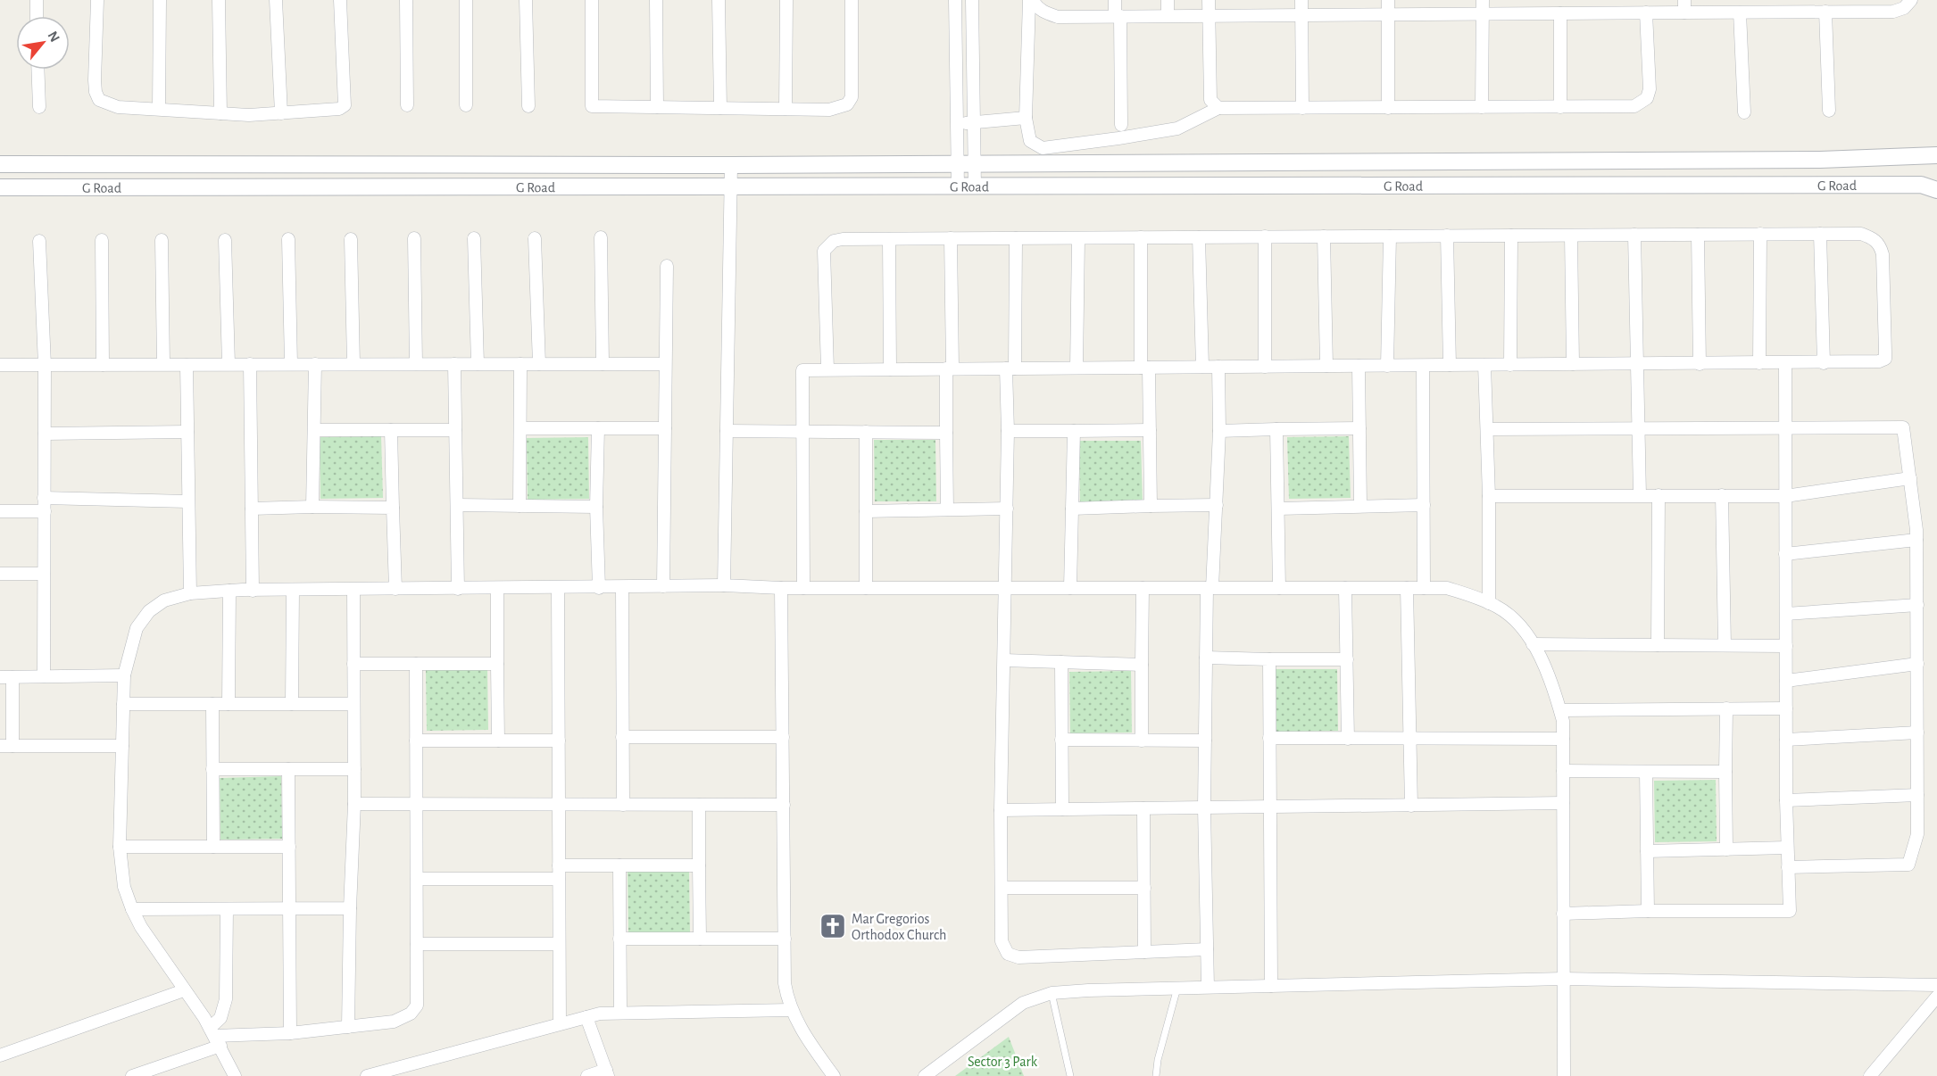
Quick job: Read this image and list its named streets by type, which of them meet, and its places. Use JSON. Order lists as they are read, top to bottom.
{
  "streets": {
    "street": ["G Road"]
  },
  "parks": ["Sector 3 Park"],
  "places": {
    "church": ["Mar Gregorios Orthodox Church"]
  },
  "north": "top right"
}
